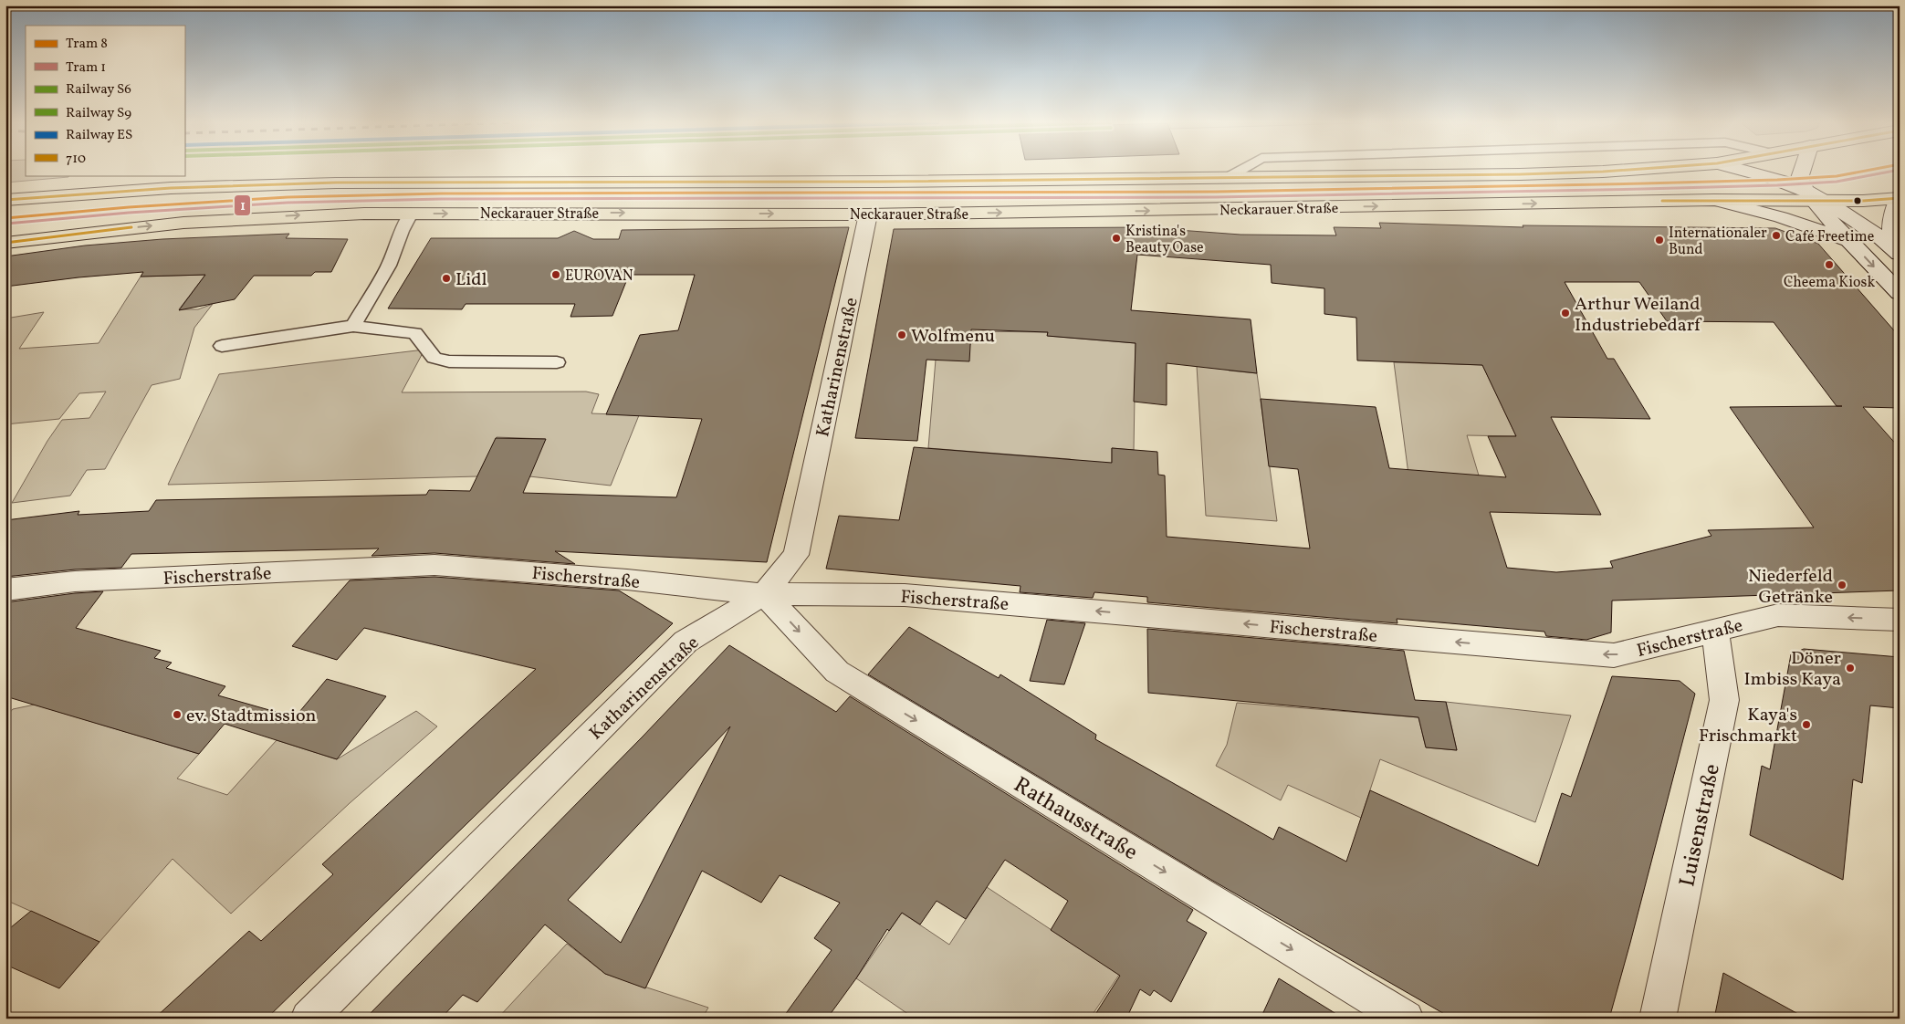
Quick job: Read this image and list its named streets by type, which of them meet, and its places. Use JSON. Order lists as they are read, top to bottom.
{
  "streets": {
    "main road": ["Neckarauer Straße"],
    "street": [
      "Katharinenstraße",
      "Fischerstraße",
      "Rathausstraße",
      "Luisenstraße"
    ]
  },
  "crossings": [
    ["Neckarauer Straße", "Katharinenstraße"],
    ["Katharinenstraße", "Fischerstraße"],
    ["Katharinenstraße", "Rathausstraße"],
    ["Fischerstraße", "Rathausstraße"],
    ["Fischerstraße", "Luisenstraße"]
  ],
  "one_way": ["Fischerstraße", "Rathausstraße"],
  "places": [
    "Café Freetime",
    "Kristina's Beauty Oase",
    "Internationaler Bund",
    "Cheema Kiosk",
    "EUROVAN",
    "Lidl",
    "Arthur Weiland Industriebedarf",
    "Wolfmenu",
    "Niederfeld Getränke",
    "Döner Imbiss Kaya",
    "ev. Stadtmission",
    "Kaya's Frischmarkt"
  ],
  "lines": ["tram line 8", "tram line 1", "transit line 710"],
  "legend": [
    "Tram 8",
    "Tram 1",
    "Railway S6",
    "Railway S9",
    "Railway ES",
    "710"
  ]
}
